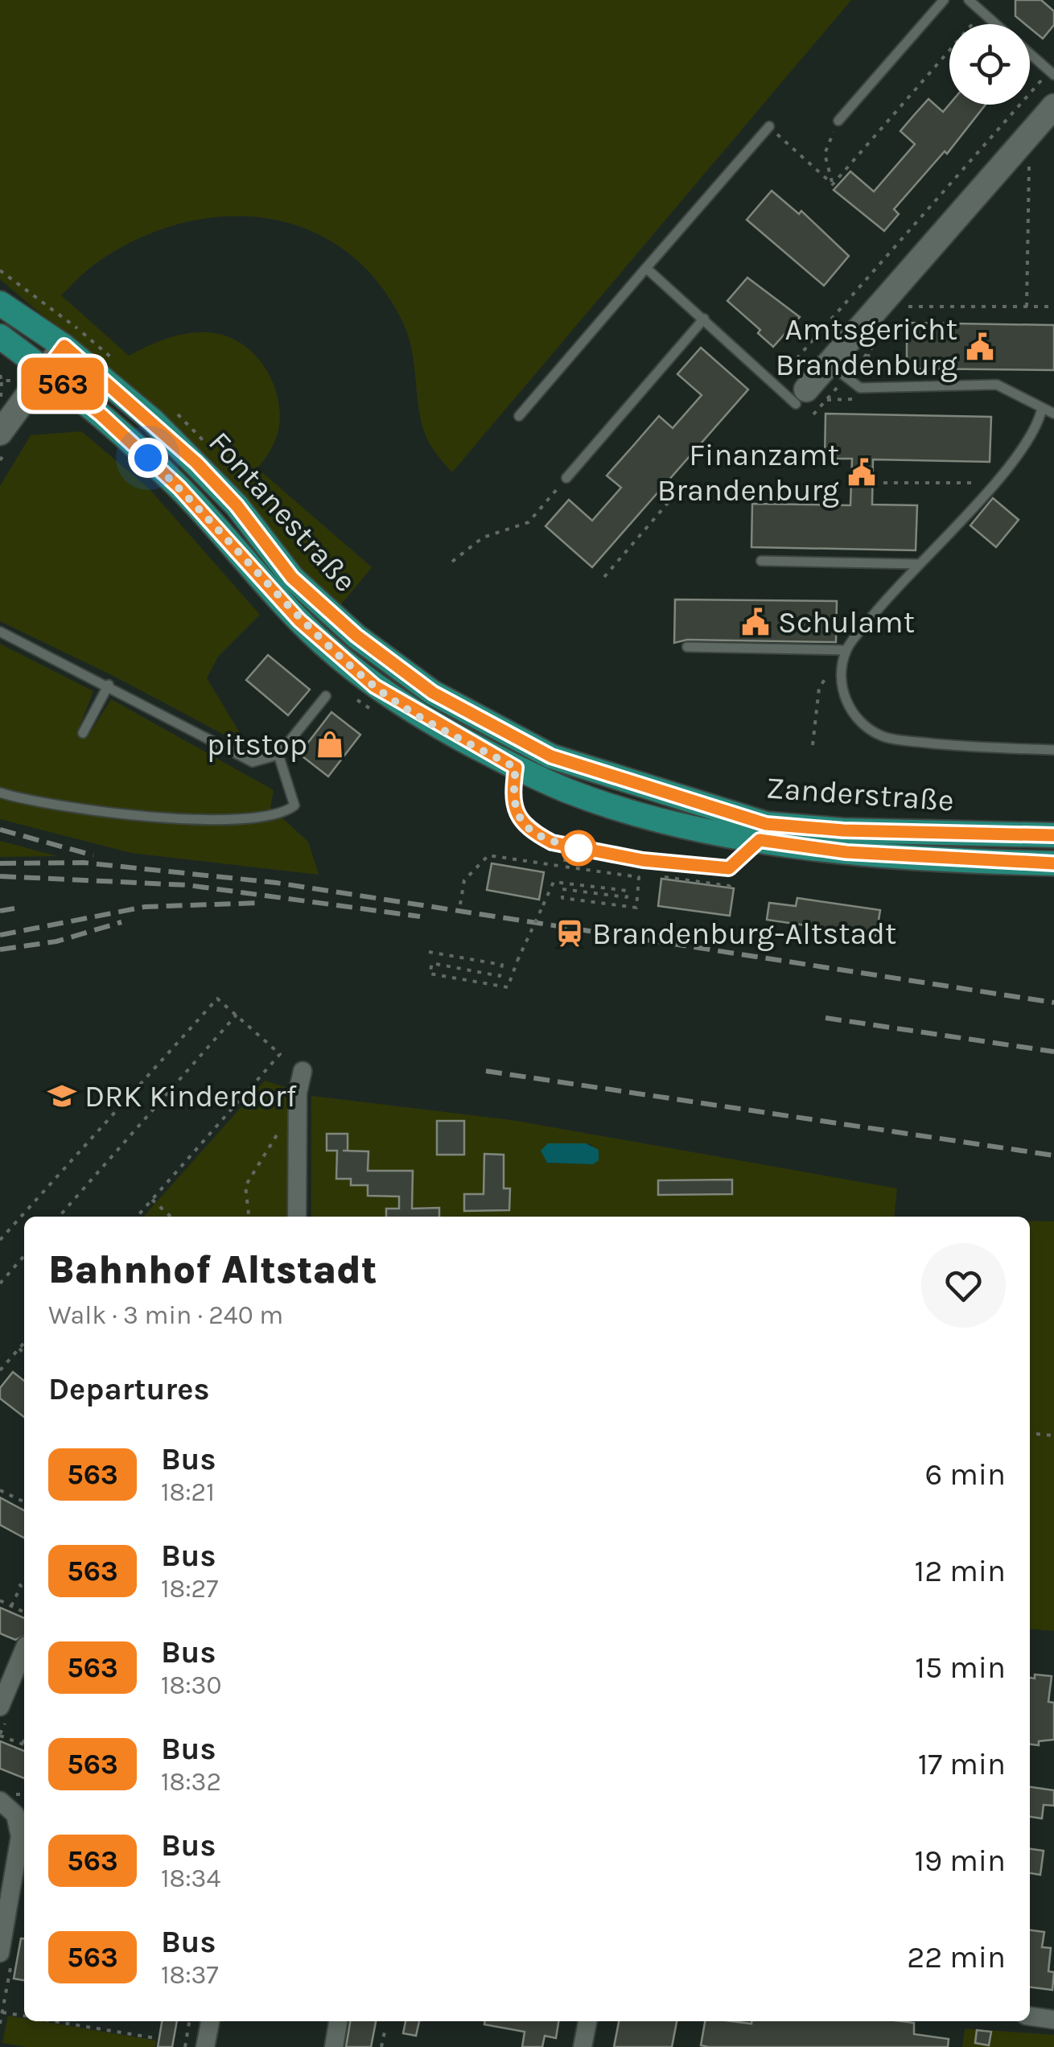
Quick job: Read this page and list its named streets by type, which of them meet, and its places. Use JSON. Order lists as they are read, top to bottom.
{
  "streets": {
    "main road": ["Fontanestraße", "Zanderstraße"]
  },
  "crossings": [
    ["Fontanestraße", "Zanderstraße"]
  ],
  "places": {
    "public building": ["Amtsgericht Brandenburg", "Finanzamt Brandenburg", "Schulamt"],
    "shop": ["pitstop"],
    "station": ["Brandenburg-Altstadt"],
    "school or university": ["DRK Kinderdorf"]
  },
  "lines": ["bus line 563"],
  "page": {
    "on_map": "563",
    "heading": [
      ["Bahnhof Altstadt", "Walk · 3 min · 240 m"],
      "Departures"
    ],
    "list": [
      {
        "mark": "563",
        "name": "Bus",
        "note": "18:21",
        "value": "6 min"
      },
      {
        "mark": "563",
        "name": "Bus",
        "note": "18:27",
        "value": "12 min"
      },
      {
        "mark": "563",
        "name": "Bus",
        "note": "18:30",
        "value": "15 min"
      },
      {
        "mark": "563",
        "name": "Bus",
        "note": "18:32",
        "value": "17 min"
      },
      {
        "mark": "563",
        "name": "Bus",
        "note": "18:34",
        "value": "19 min"
      },
      {
        "mark": "563",
        "name": "Bus",
        "note": "18:37",
        "value": "22 min"
      }
    ]
  }
}
